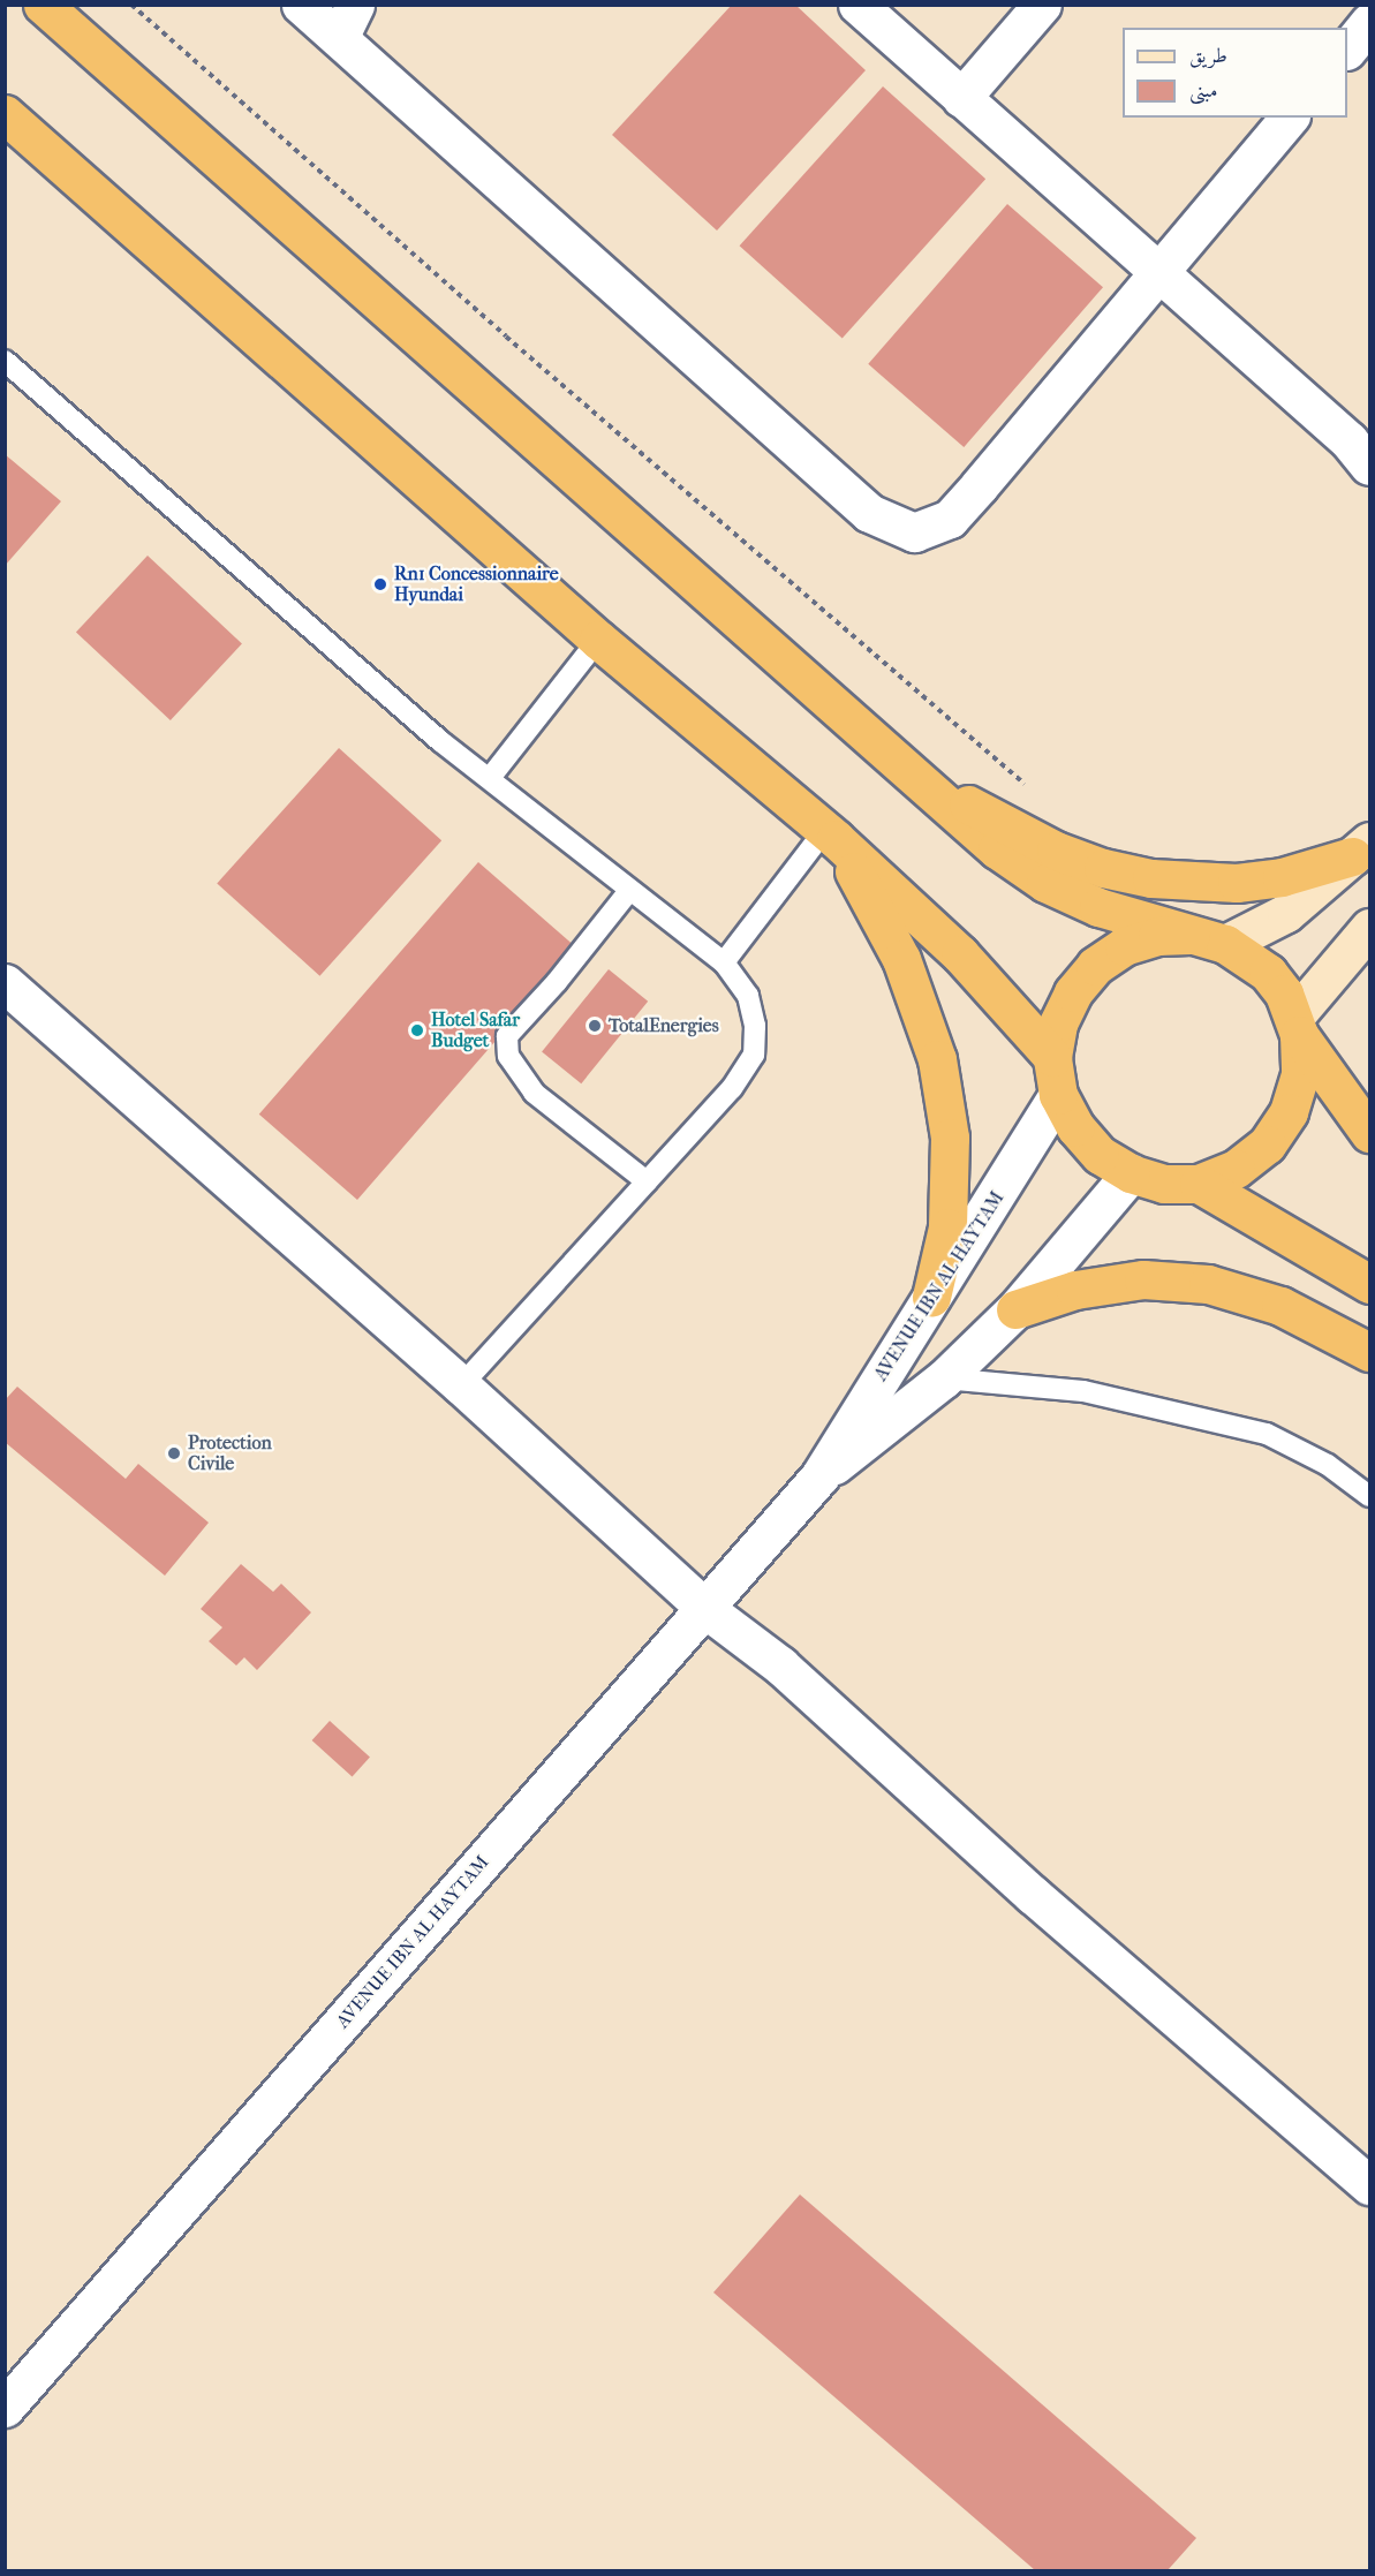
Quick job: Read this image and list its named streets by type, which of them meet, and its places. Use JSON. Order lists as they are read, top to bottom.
{
  "streets": {
    "street": ["AVENUE IBN AL HAYTAM"]
  },
  "places": [
    "Rn1 Concessionnaire Hyundai",
    "TotalEnergies",
    "Hotel Safar Budget",
    "Protection Civile"
  ],
  "legend": ["طريق", "مبنى"]
}
